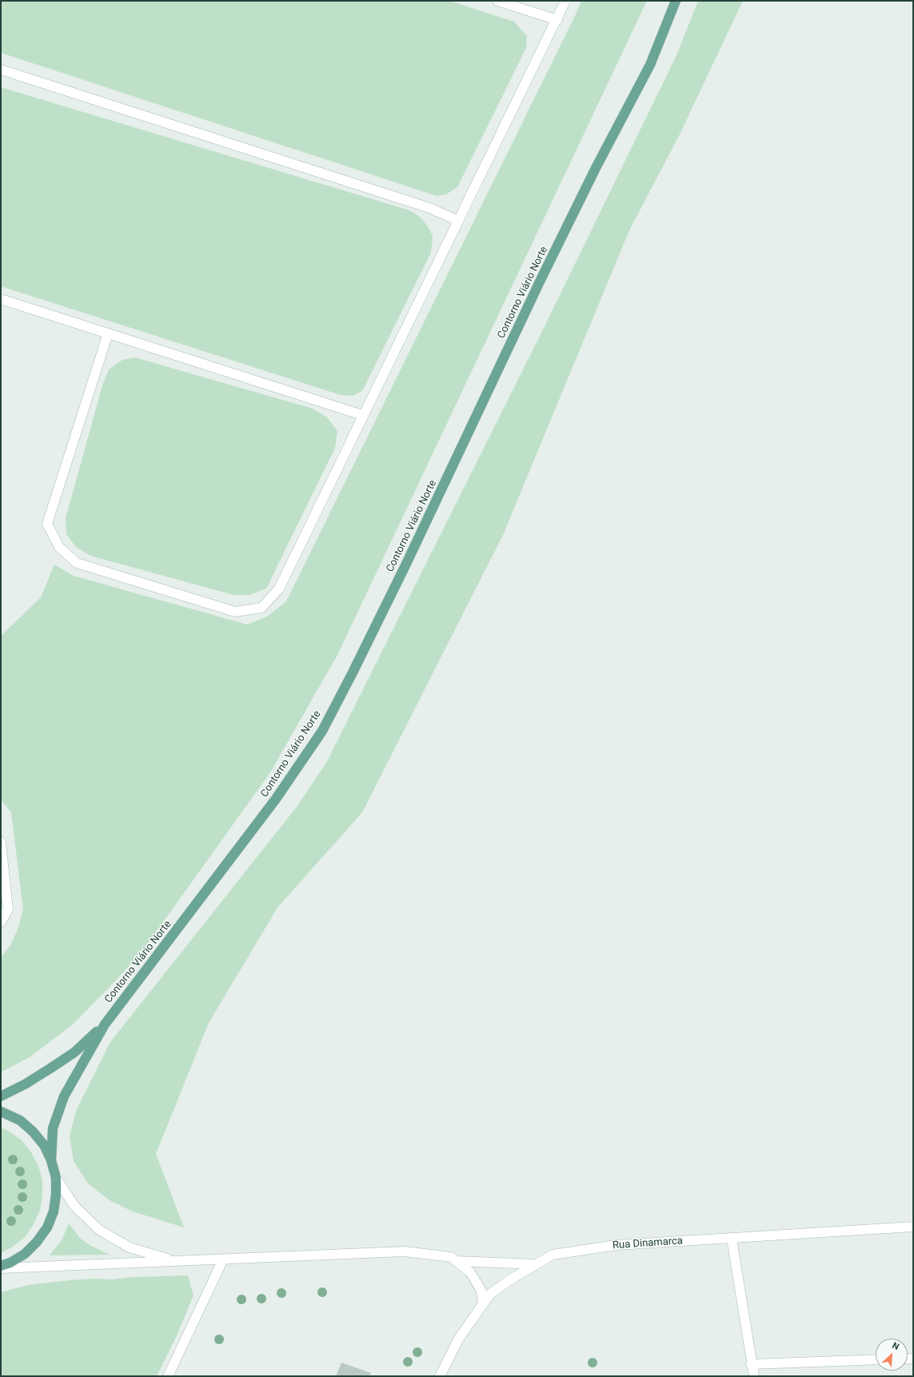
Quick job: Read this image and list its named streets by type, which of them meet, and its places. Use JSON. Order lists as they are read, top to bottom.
{
  "streets": {
    "main road": ["Contorno Viário Norte"],
    "street": ["Rua Dinamarca"]
  },
  "north": "top right"
}
